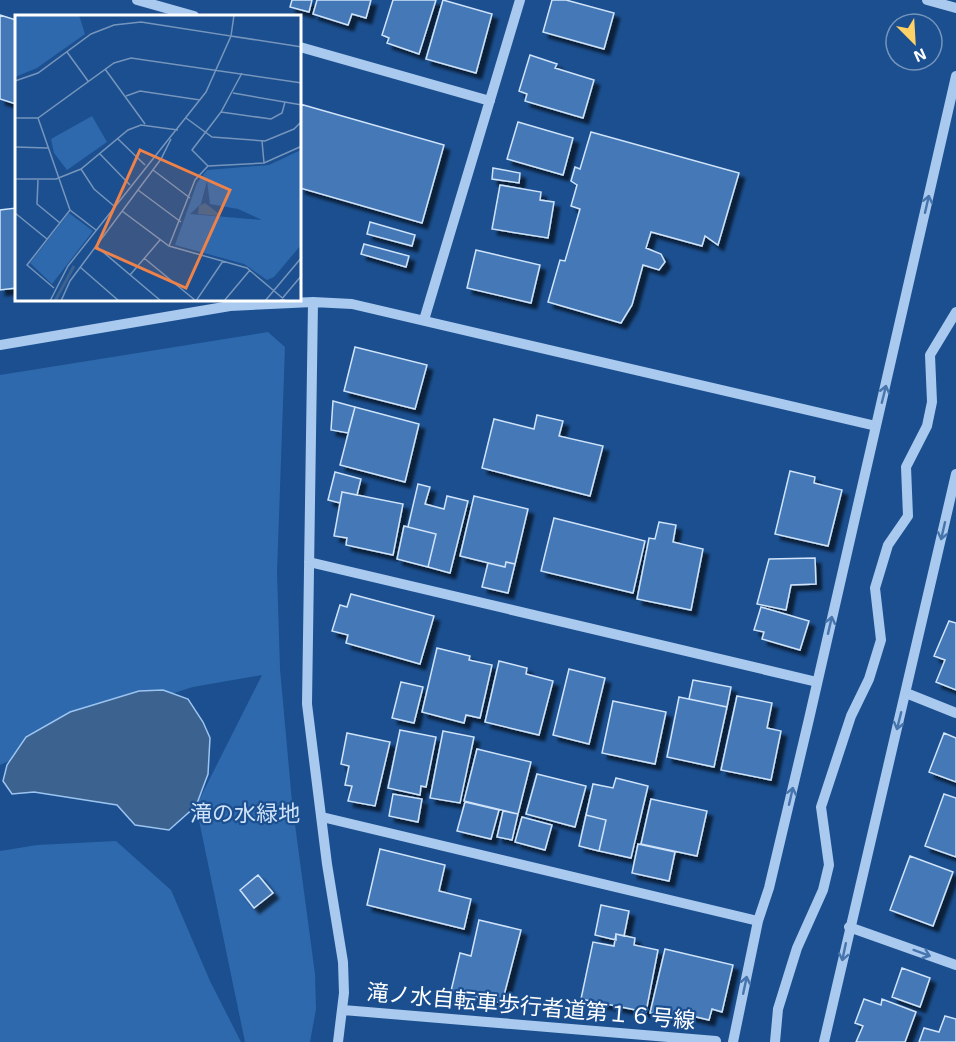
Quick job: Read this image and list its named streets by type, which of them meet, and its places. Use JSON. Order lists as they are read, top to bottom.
{
  "streets": {
    "street": ["滝ノ水自転車歩行者道第１６号線"]
  },
  "parks": ["滝の水緑地"],
  "north": "bottom right"
}
